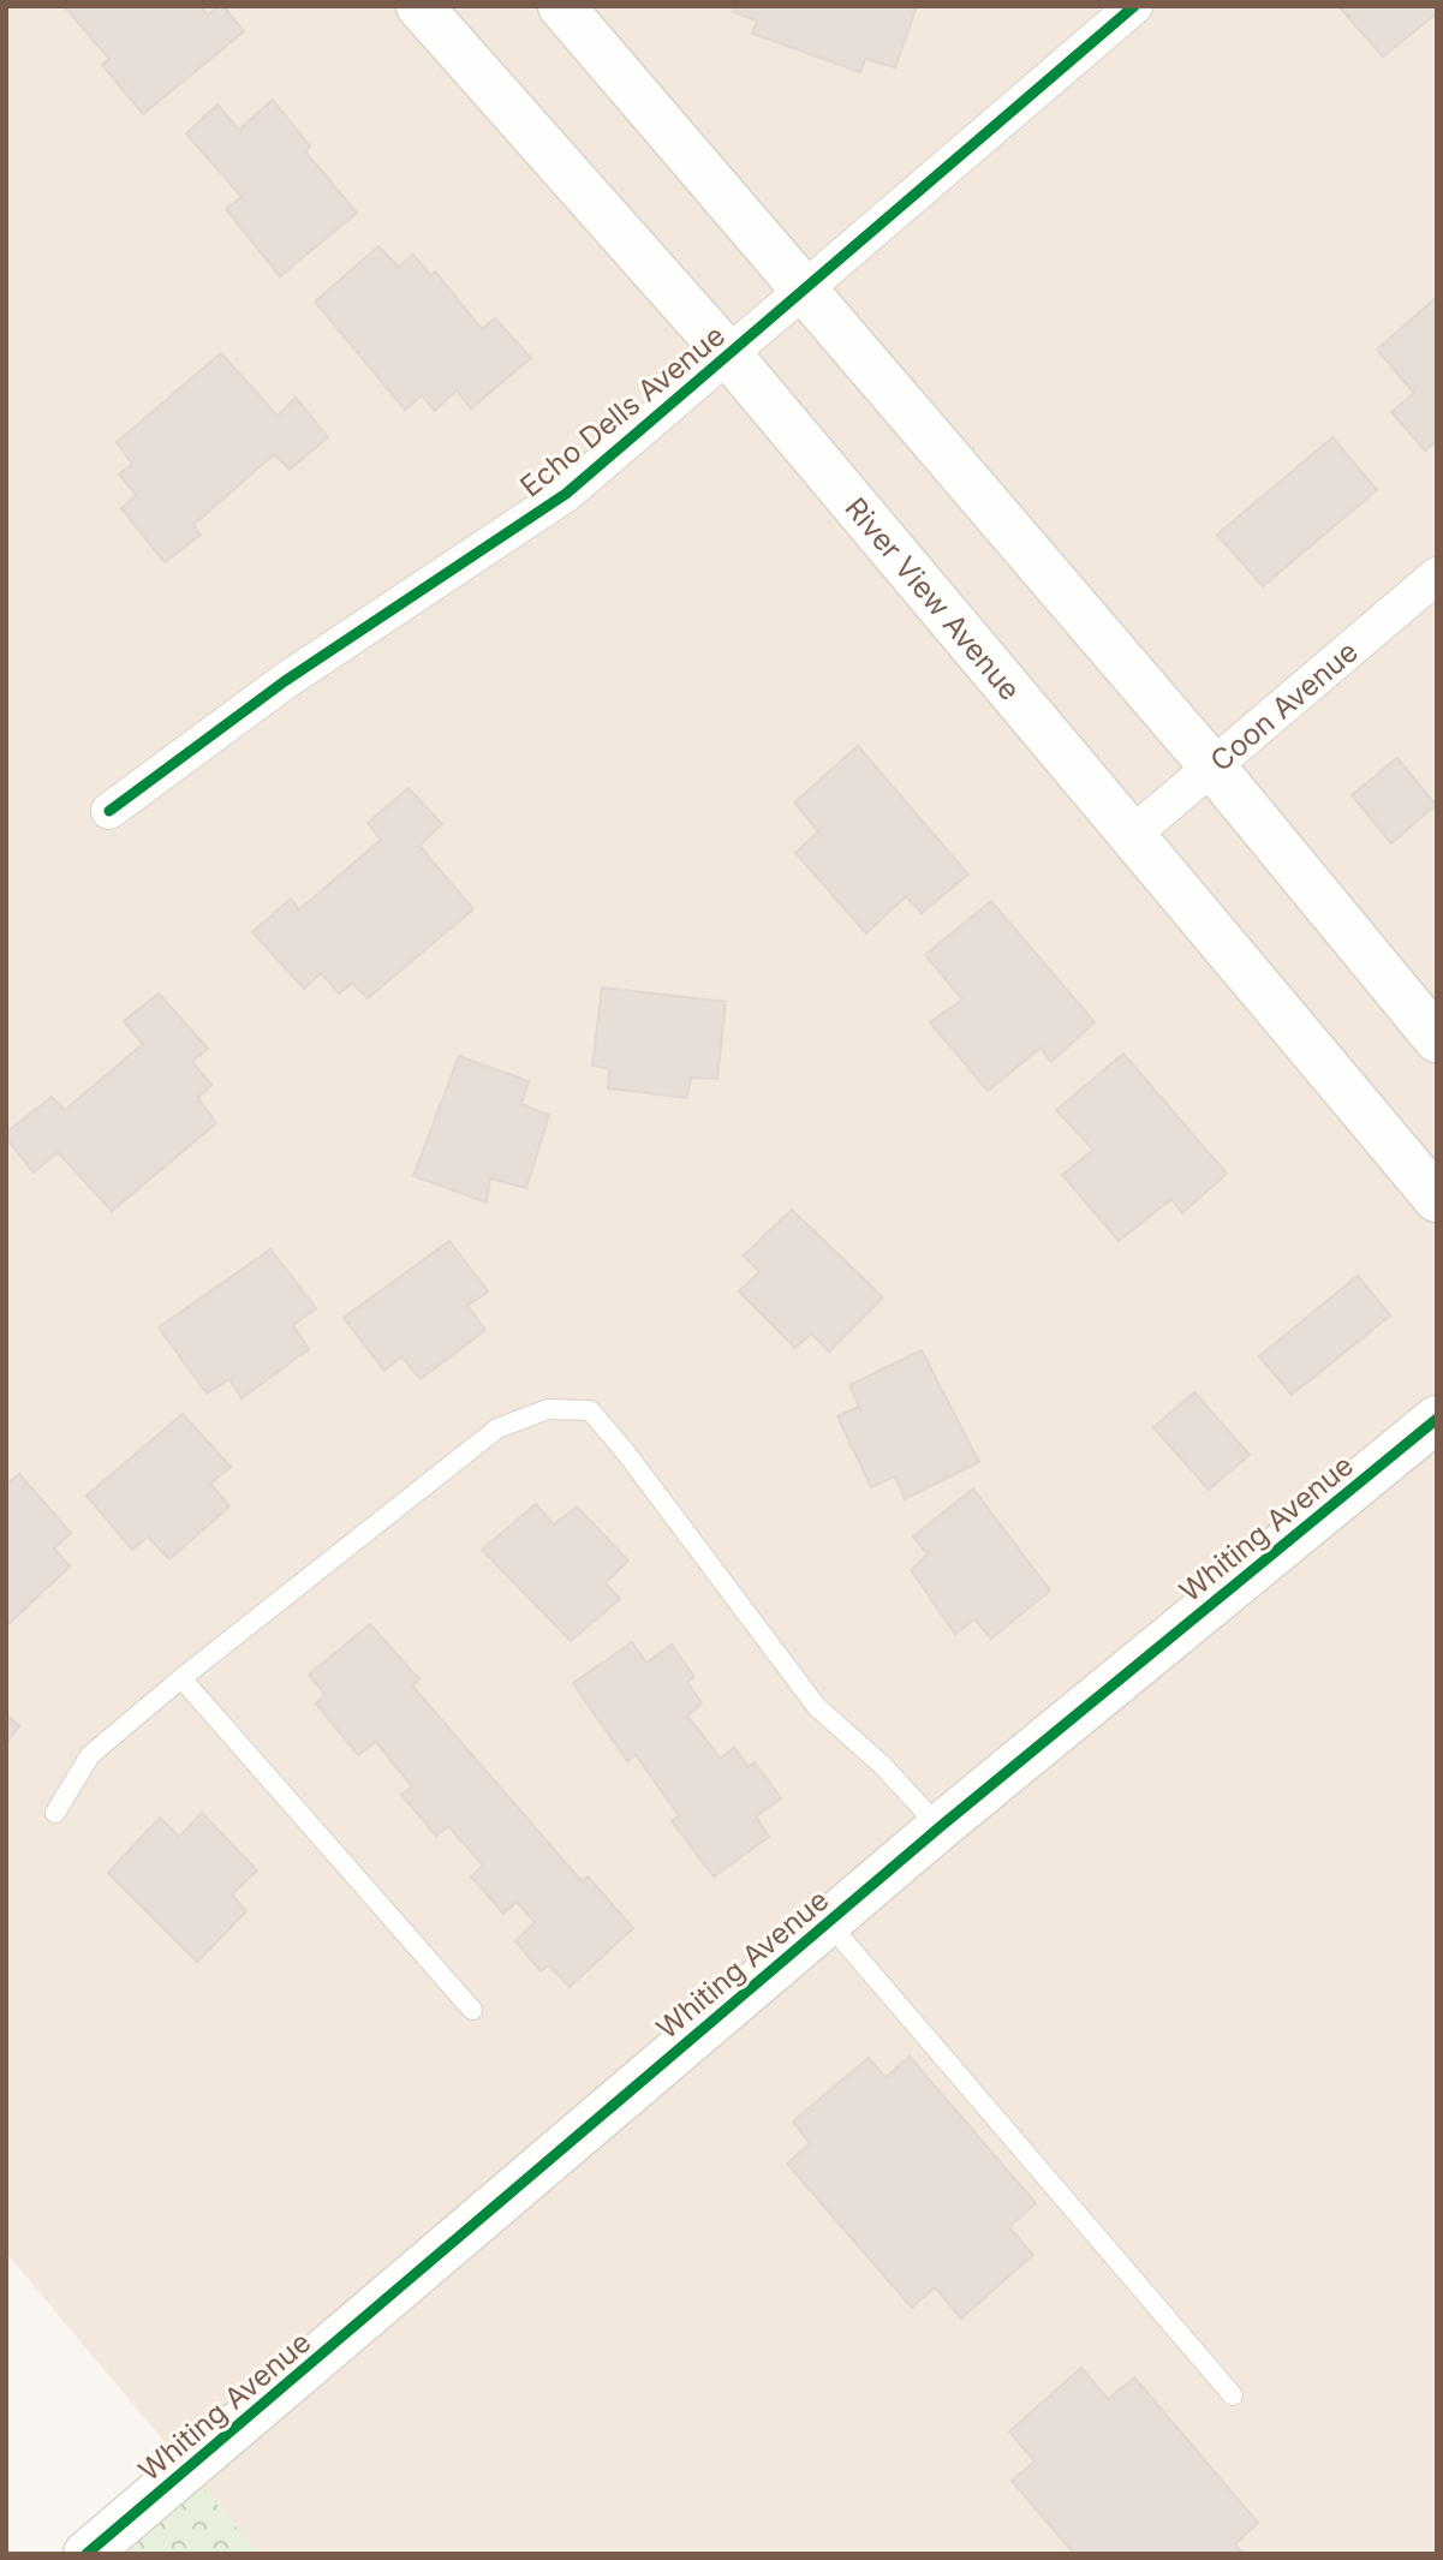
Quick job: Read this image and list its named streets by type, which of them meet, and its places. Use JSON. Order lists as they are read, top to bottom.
{
  "streets": {
    "main road": ["River View Avenue", "Whiting Avenue"],
    "street": ["Echo Dells Avenue", "Coon Avenue"]
  },
  "crossings": [
    ["Echo Dells Avenue", "River View Avenue"],
    ["River View Avenue", "Coon Avenue"]
  ]
}
